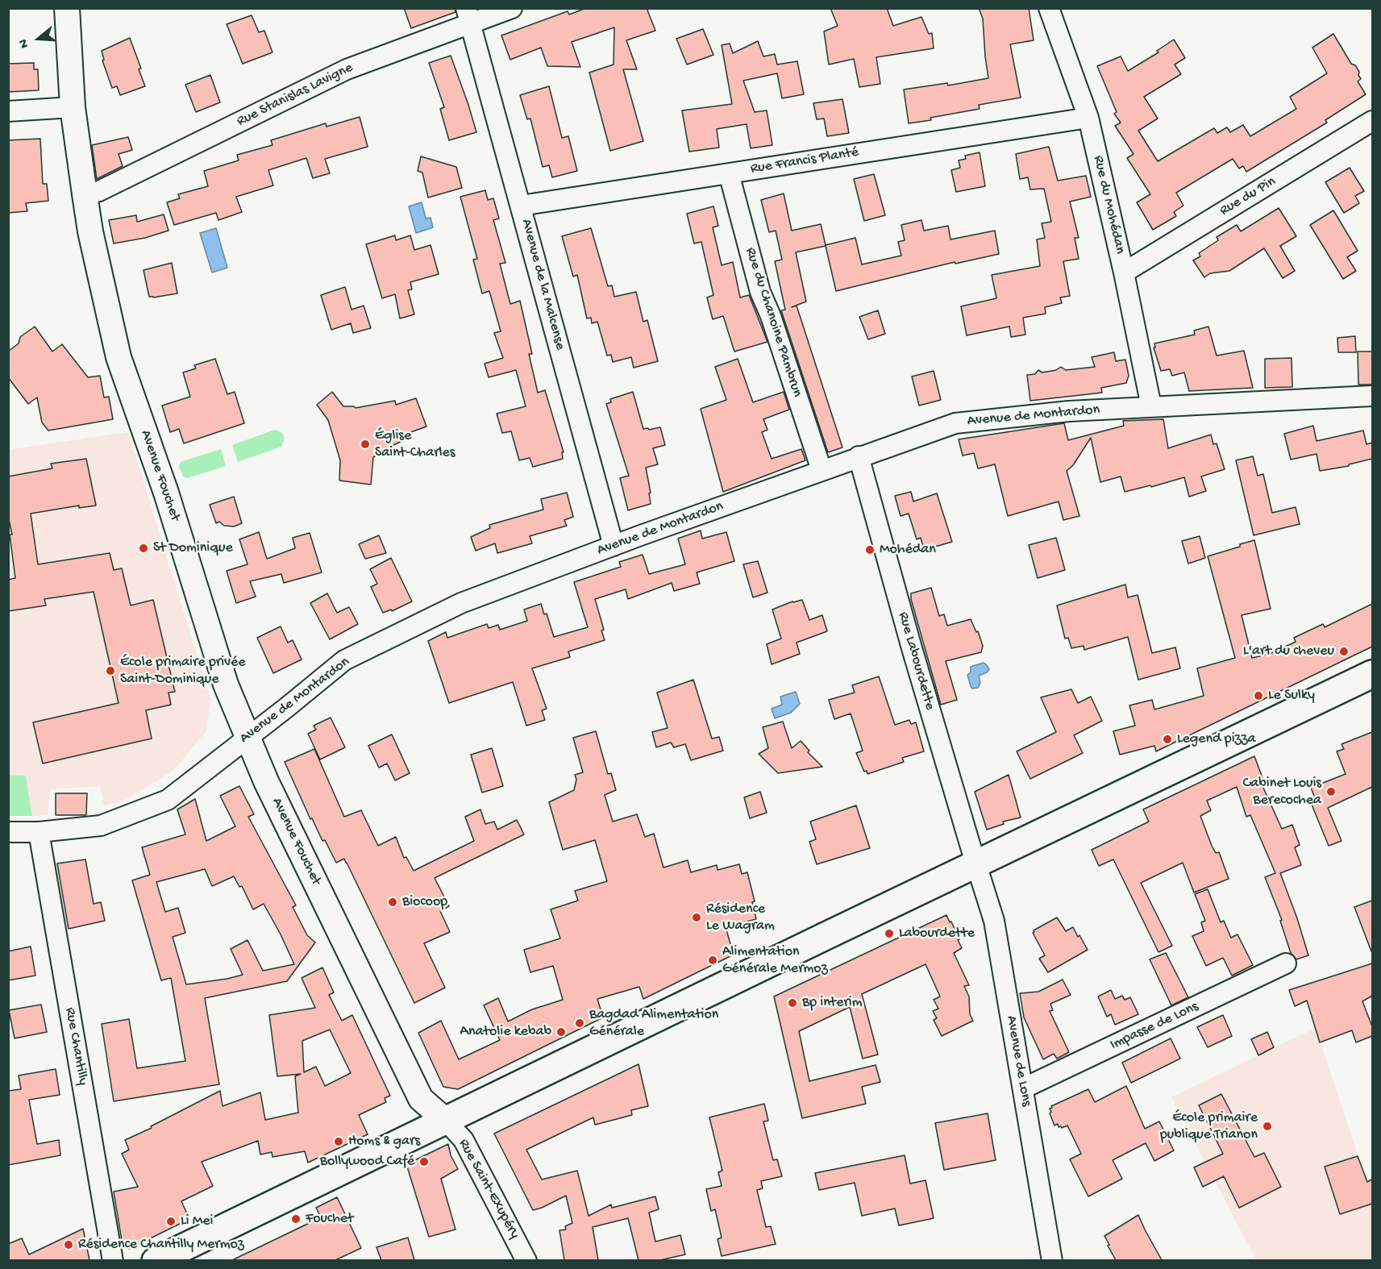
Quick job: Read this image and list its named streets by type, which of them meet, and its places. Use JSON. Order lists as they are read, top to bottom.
{
  "streets": {
    "street": [
      "Rue Stanislas Lavigne",
      "Rue Francis Planté",
      "Rue du Pin",
      "Rue du Mohédan",
      "Avenue de la Malcense",
      "Rue du Chanoine Pambrun",
      "Avenue de Montardon",
      "Avenue Fouchet",
      "Rue Labourdette",
      "Impasse de Lons",
      "Rue Chantilly",
      "Avenue de Lons",
      "Rue Saint-Exupéry"
    ]
  },
  "crossings": [
    ["Rue Stanislas Lavigne", "Avenue de la Malcense"],
    ["Rue Stanislas Lavigne", "Avenue Fouchet"],
    ["Rue Francis Planté", "Rue du Mohédan"],
    ["Rue Francis Planté", "Avenue de la Malcense"],
    ["Rue Francis Planté", "Rue du Chanoine Pambrun"],
    ["Rue du Pin", "Rue du Mohédan"],
    ["Rue du Mohédan", "Avenue de Montardon"],
    ["Avenue de la Malcense", "Avenue de Montardon"],
    ["Rue du Chanoine Pambrun", "Avenue de Montardon"],
    ["Avenue de Montardon", "Avenue Fouchet"],
    ["Avenue de Montardon", "Rue Labourdette"],
    ["Avenue de Montardon", "Rue Chantilly"],
    ["Avenue Fouchet", "Rue Saint-Exupéry"],
    ["Rue Labourdette", "Avenue de Lons"],
    ["Impasse de Lons", "Avenue de Lons"]
  ],
  "places": [
    "Église Saint-Charles",
    "St Dominique",
    "Mohédan",
    "L'art du cheveu",
    "École primaire privée Saint-Dominique",
    "Le Sulky",
    "Legend pizza",
    "Cabinet Louis Berecochea",
    "Biocoop",
    "Résidence Le Wagram",
    "Labourdette",
    "Alimentation Générale Mermoz",
    "Bp interim",
    "Bagdad Alimentation Générale",
    "Anatolie kebab",
    "École primaire publique Trianon",
    "Homs & gars",
    "Bollywood Café",
    "Fouchet",
    "Li Mei",
    "Résidence Chantilly Mermoz"
  ],
  "north": "left"
}
